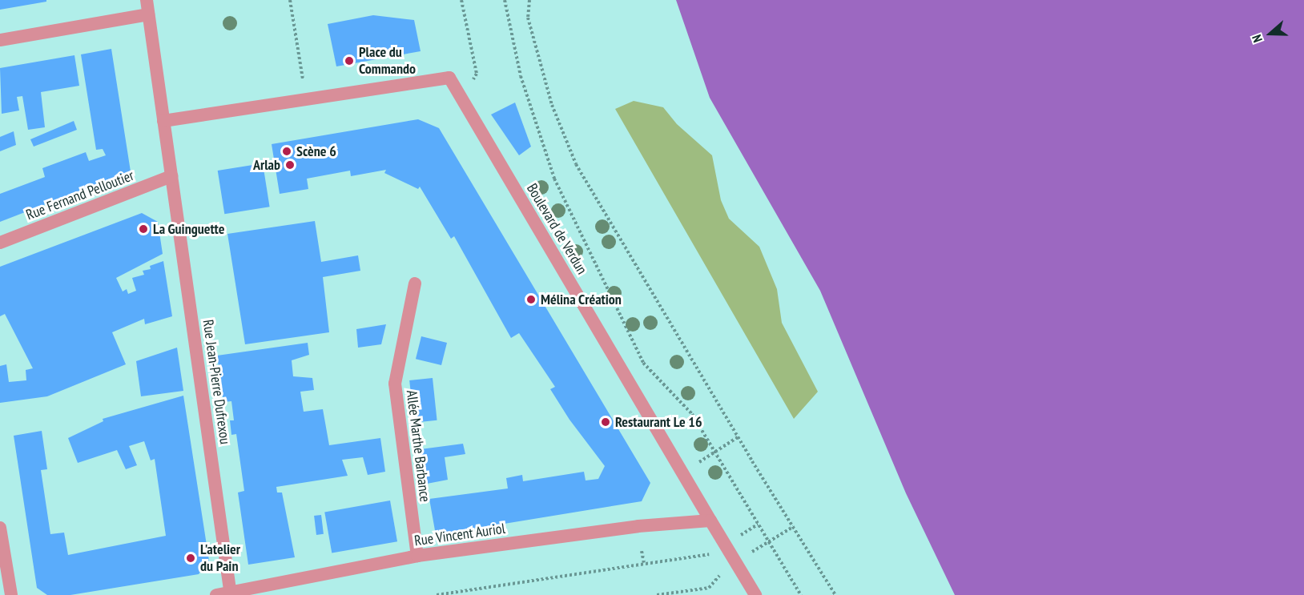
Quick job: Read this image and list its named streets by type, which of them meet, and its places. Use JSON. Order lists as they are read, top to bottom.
{
  "streets": {
    "street": [
      "Rue Fernand Pelloutier",
      "Boulevard de Verdun",
      "Rue Jean-Pierre Dufrexou",
      "Allée Marthe Barbance",
      "Rue Vincent Auriol"
    ]
  },
  "crossings": [
    ["Rue Fernand Pelloutier", "Rue Jean-Pierre Dufrexou"],
    ["Boulevard de Verdun", "Rue Vincent Auriol"],
    ["Rue Jean-Pierre Dufrexou", "Rue Vincent Auriol"],
    ["Allée Marthe Barbance", "Rue Vincent Auriol"]
  ],
  "places": [
    "Place du Commando",
    "Scène 6",
    "Arlab",
    "La Guinguette",
    "Mélina Création",
    "Restaurant Le 16",
    "L'atelier du Pain"
  ],
  "north": "left"
}
